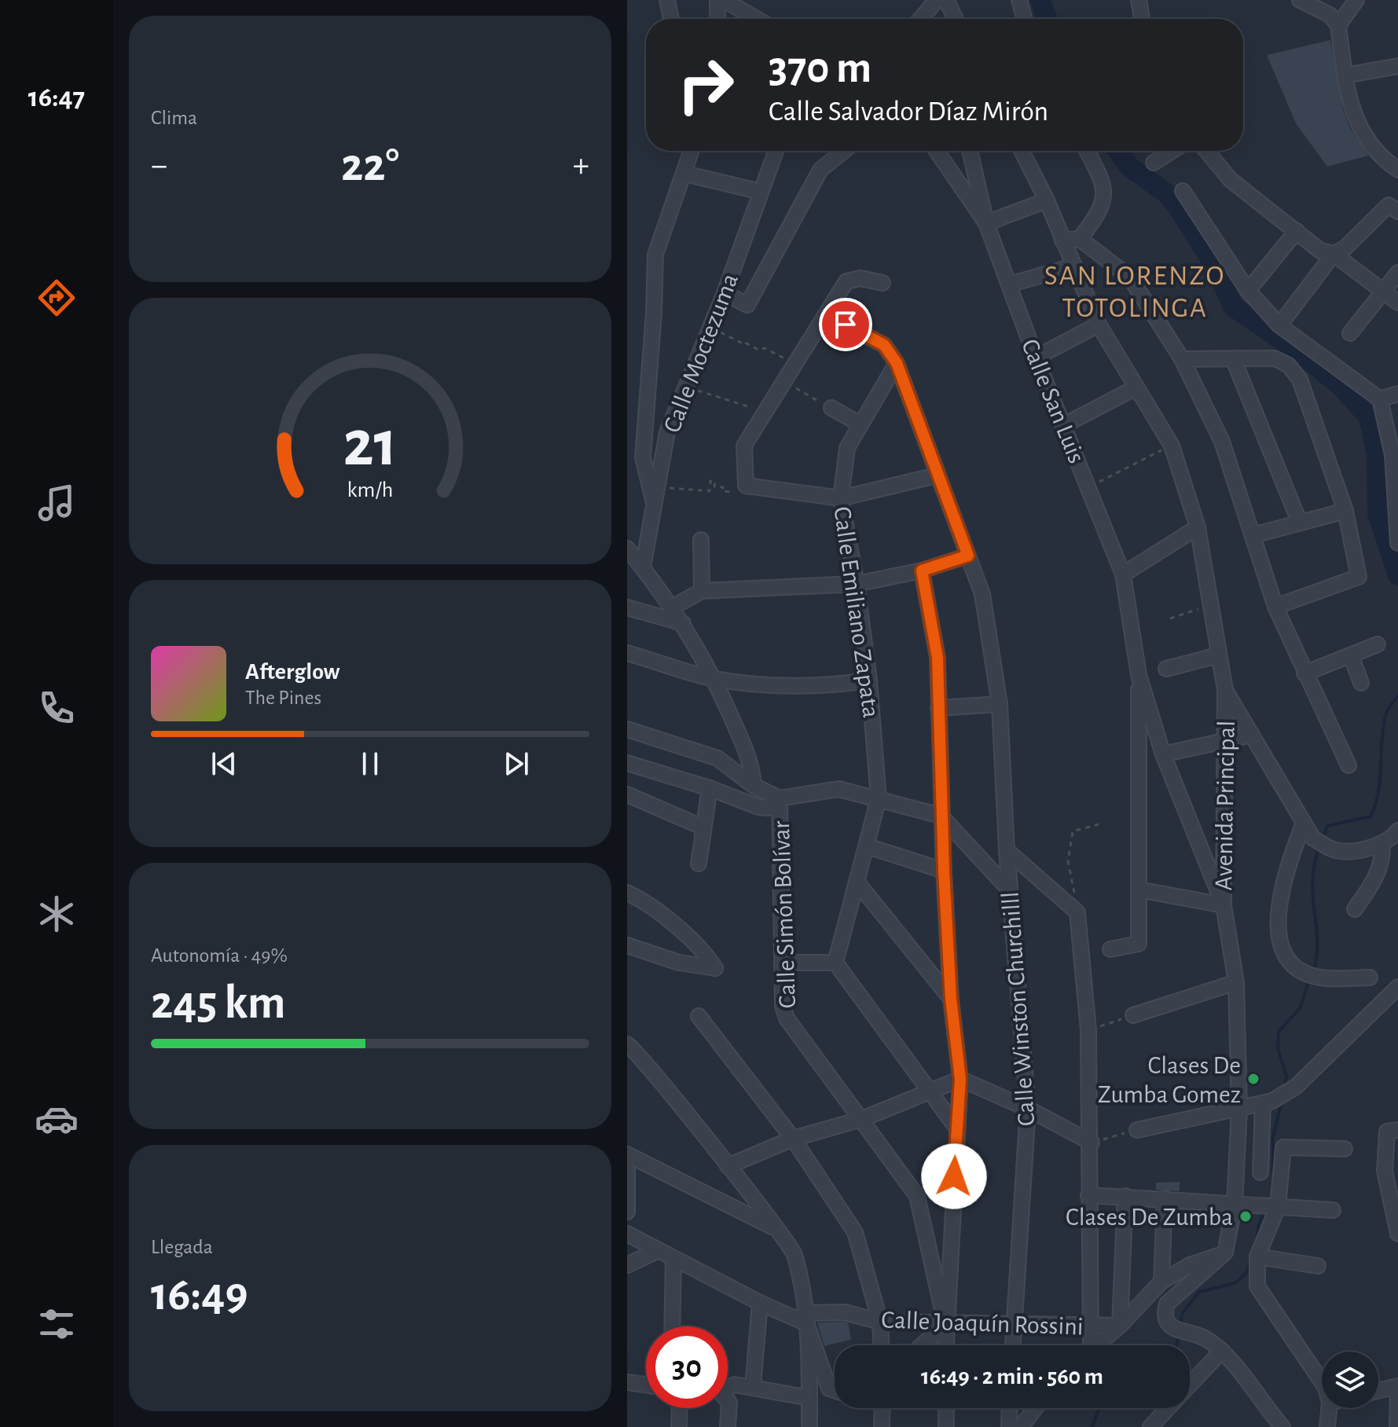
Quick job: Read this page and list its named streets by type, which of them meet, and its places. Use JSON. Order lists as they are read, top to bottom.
{
  "streets": {
    "street": [
      "Calle Moctezuma",
      "Calle San Luis",
      "Calle Emiliano Zapata",
      "Avenida Principal",
      "Calle Simón Bolívar",
      "Calle Winston Churchilll",
      "Calle Joaquín Rossini"
    ]
  },
  "crossings": [
    ["Calle San Luis", "Avenida Principal"],
    ["Calle Emiliano Zapata", "Calle Winston Churchilll"],
    ["Avenida Principal", "Calle Joaquín Rossini"],
    ["Calle Simón Bolívar", "Calle Joaquín Rossini"],
    ["Calle Winston Churchilll", "Calle Joaquín Rossini"]
  ],
  "districts": ["SAN LORENZO TOTOLINGA"],
  "places": ["Clases De Zumba Gomez", "Clases De Zumba"],
  "page": {
    "tabs": "16:47",
    "tile": [
      "Clima",
      ["Autonomía · 49%", "245 km"],
      ["Llegada", "16:49"]
    ],
    "turn": ["370 m", "Calle Salvador Díaz Mirón"],
    "heat": ["−", "22°", "+"],
    "song": ["Afterglow", "The Pines"],
    "limit": "30",
    "trip": "16:49 · 2 min · 560 m",
    "gauge": ["21", "km/h"]
  }
}
